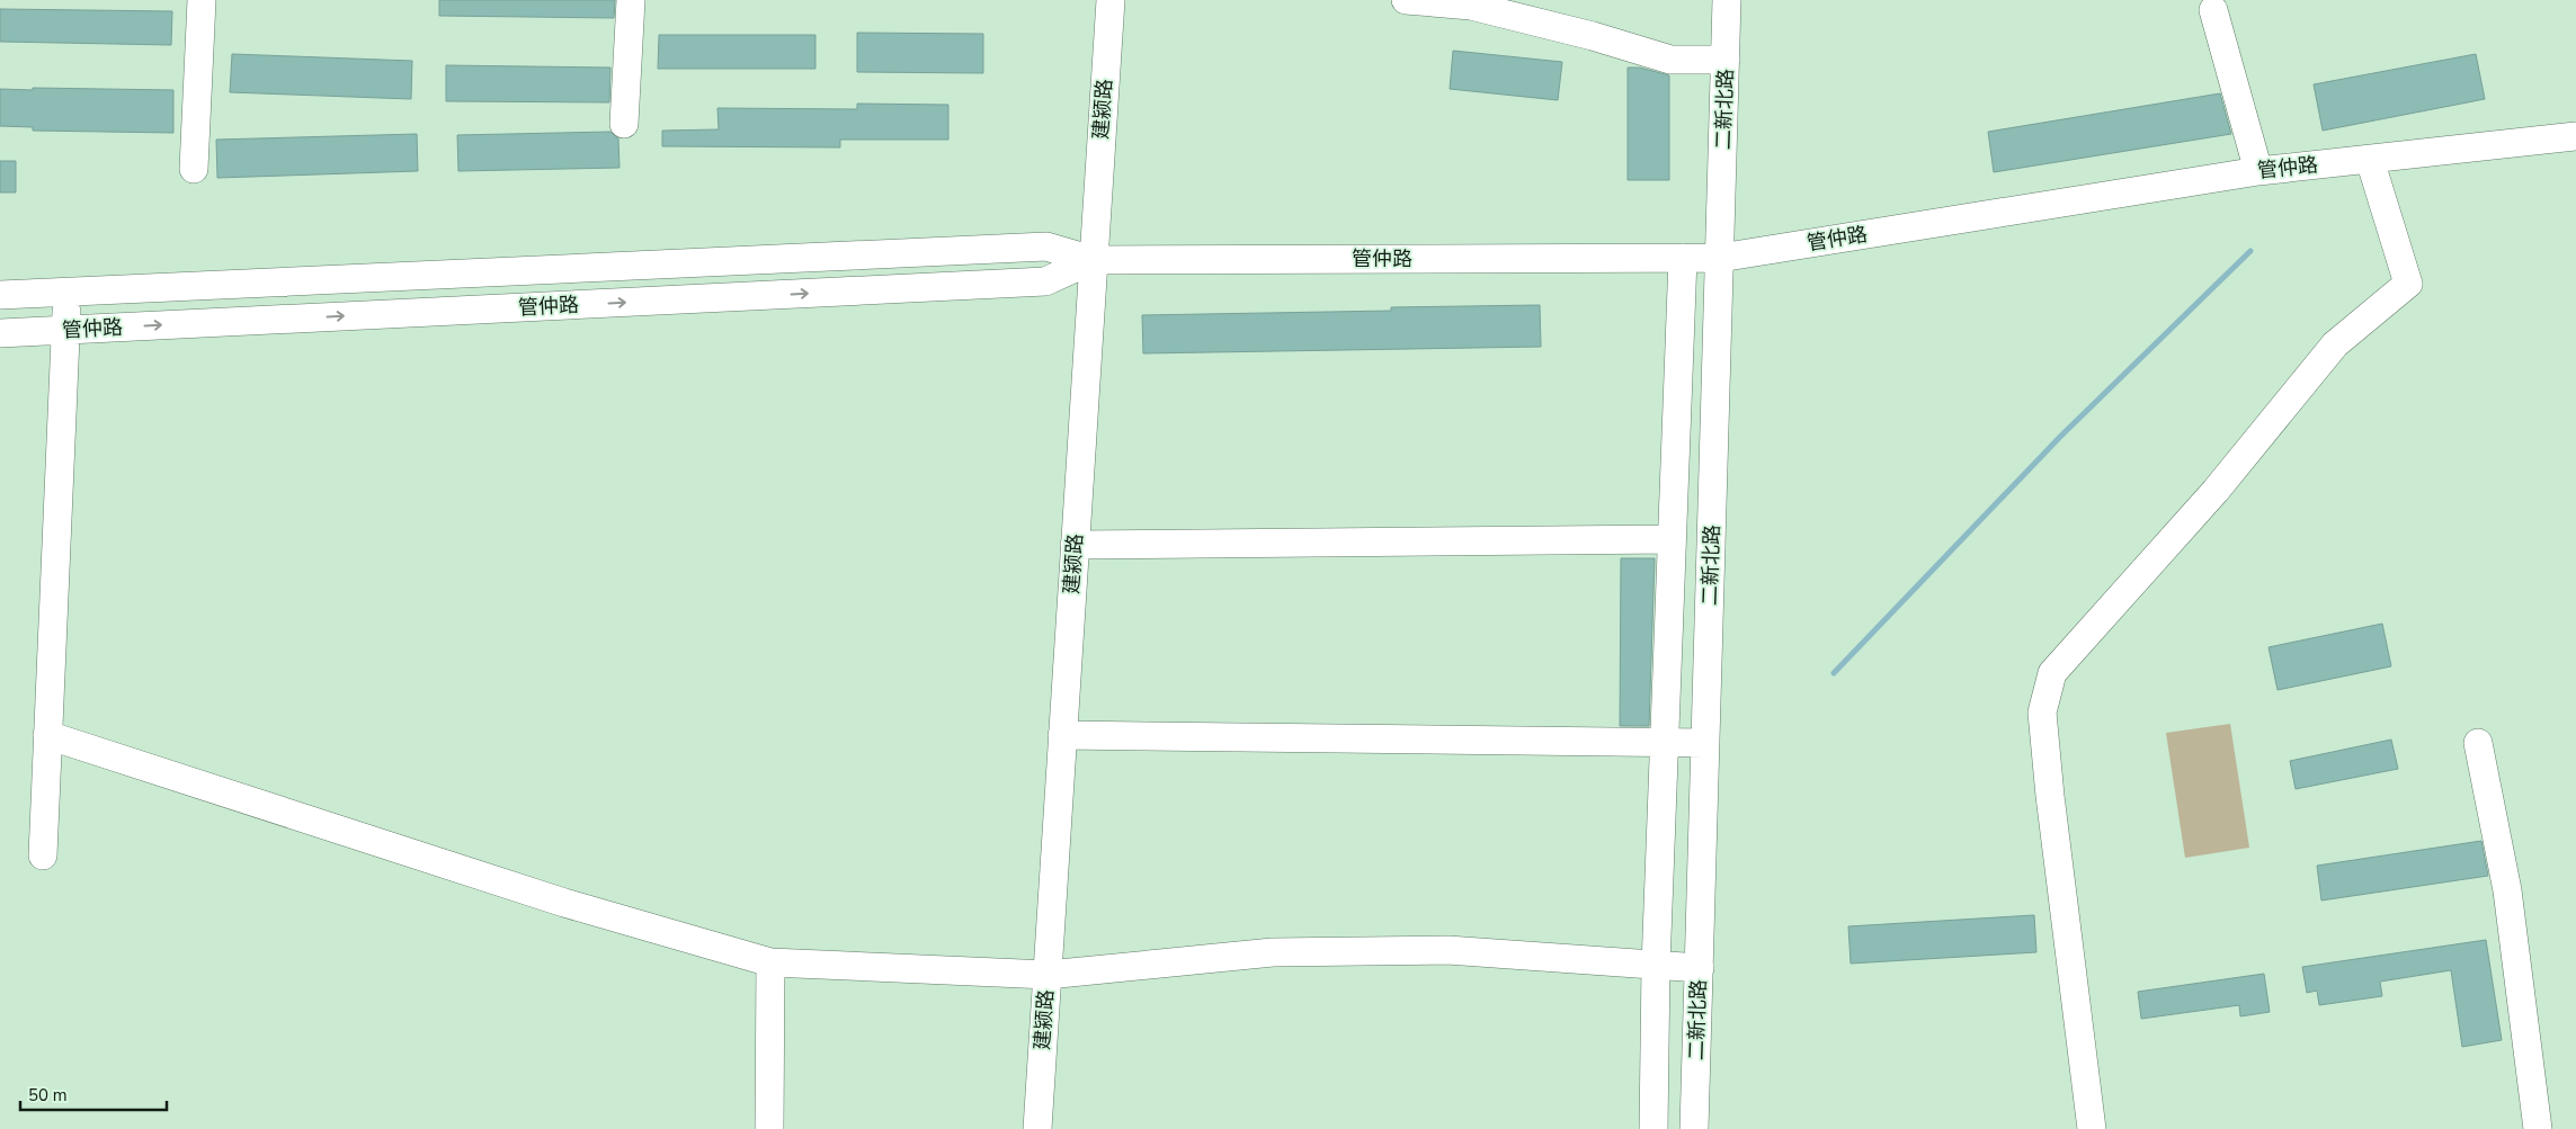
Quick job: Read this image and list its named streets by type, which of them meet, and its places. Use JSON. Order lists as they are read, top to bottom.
{
  "streets": {
    "street": ["建颍路", "二新北路", "管仲路"]
  },
  "crossings": [
    ["建颍路", "管仲路"],
    ["二新北路", "管仲路"]
  ],
  "scale_bar": "50 m"
}
